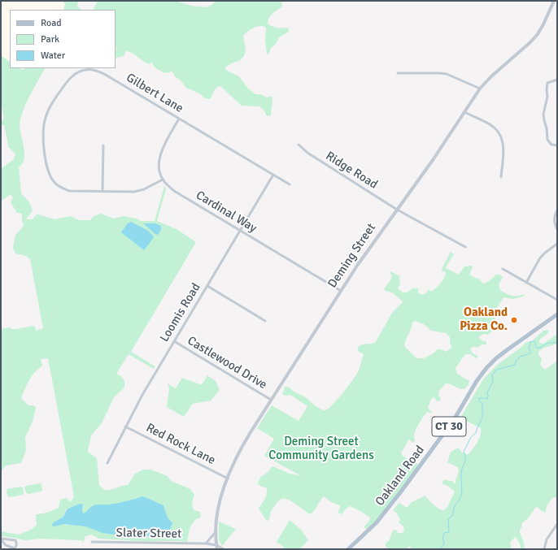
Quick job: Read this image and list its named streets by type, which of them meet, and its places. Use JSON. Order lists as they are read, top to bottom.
{
  "streets": {
    "main road": ["CT 30", "Oakland Road"],
    "street": [
      "Gilbert Lane",
      "Ridge Road",
      "Cardinal Way",
      "Deming Street",
      "Loomis Road",
      "Castlewood Drive",
      "Red Rock Lane",
      "Slater Street"
    ]
  },
  "crossings": [
    ["Gilbert Lane", "Cardinal Way"],
    ["Gilbert Lane", "Loomis Road"],
    ["Ridge Road", "Deming Street"],
    ["Cardinal Way", "Deming Street"],
    ["Cardinal Way", "Loomis Road"],
    ["Deming Street", "Castlewood Drive"],
    ["Deming Street", "Red Rock Lane"],
    ["Deming Street", "Slater Street"],
    ["Loomis Road", "Castlewood Drive"],
    ["Loomis Road", "Red Rock Lane"]
  ],
  "parks": ["Deming Street Community Gardens"],
  "places": ["Oakland Pizza Co."],
  "legend": ["Road", "Park", "Water"]
}
